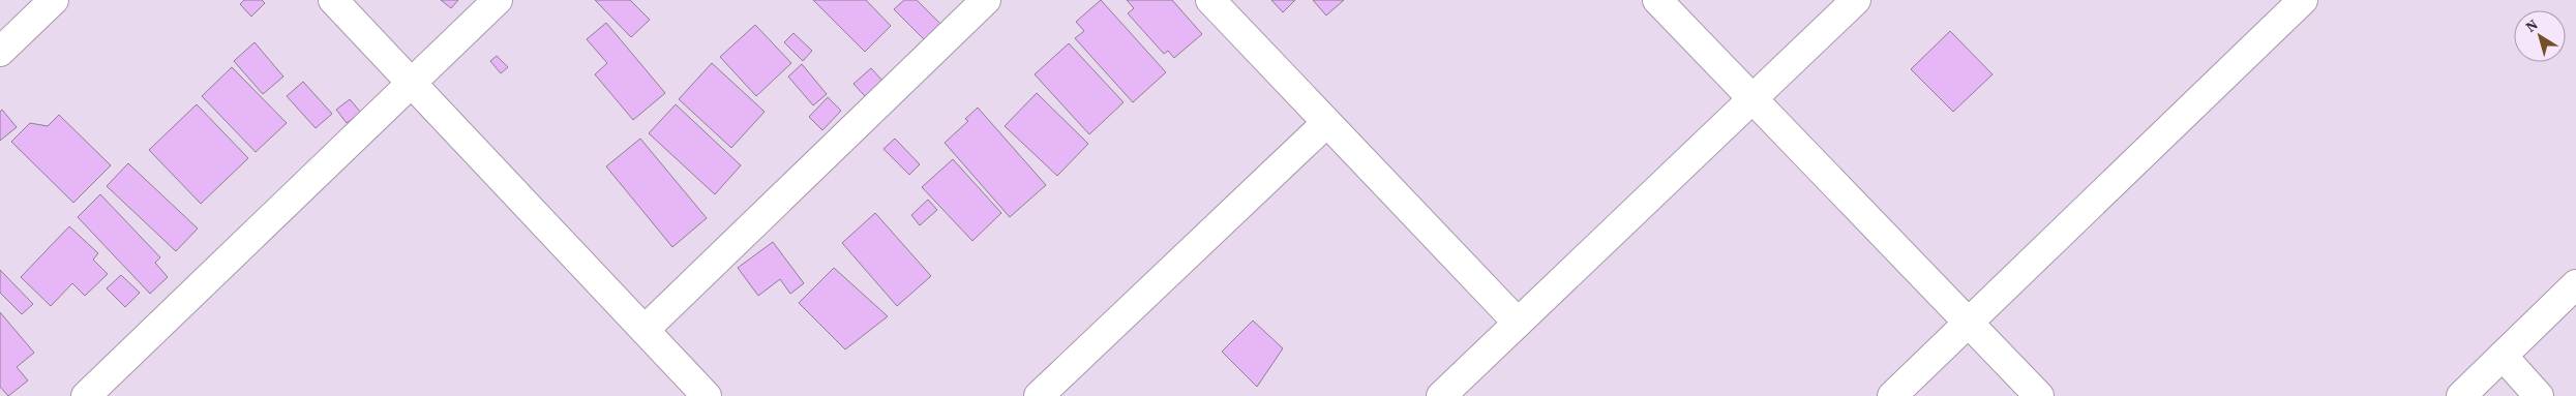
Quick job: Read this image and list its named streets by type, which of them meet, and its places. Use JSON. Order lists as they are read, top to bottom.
{
  "north": "top left"
}
